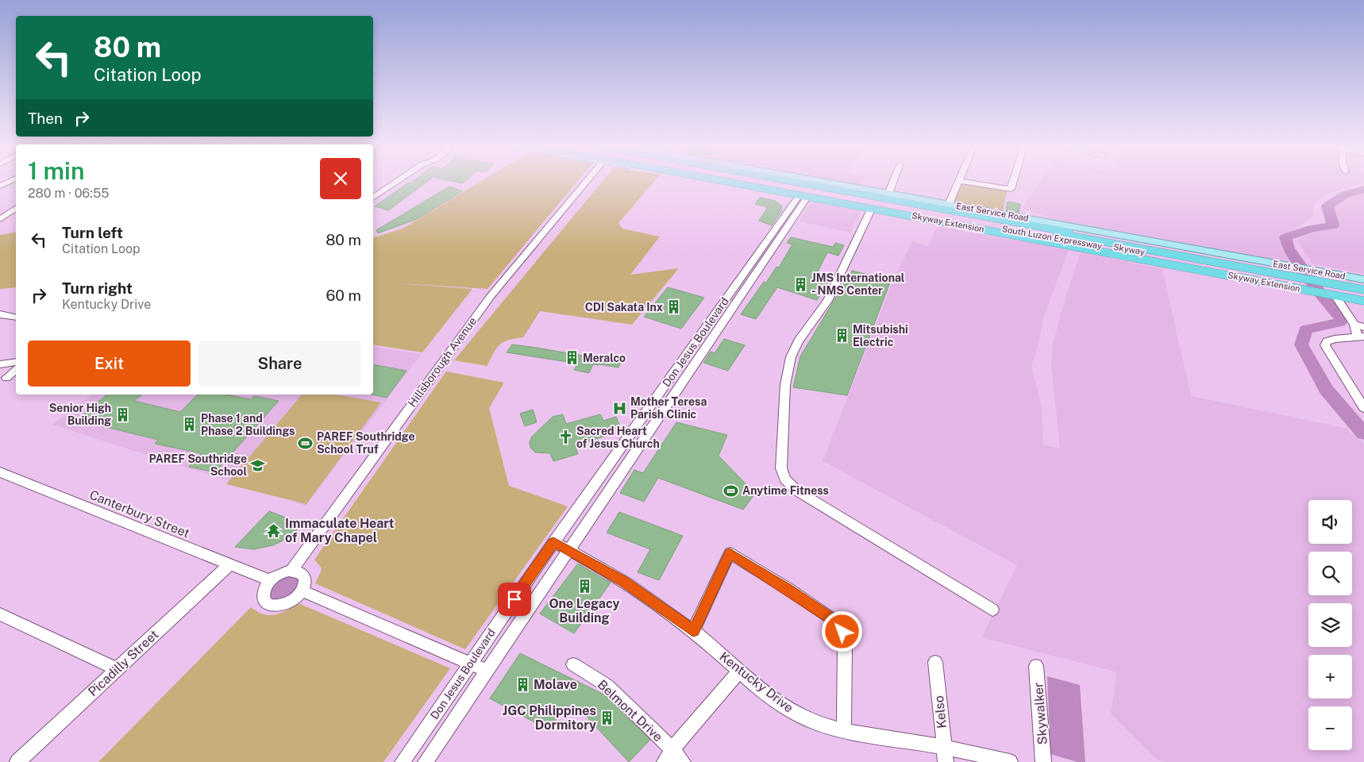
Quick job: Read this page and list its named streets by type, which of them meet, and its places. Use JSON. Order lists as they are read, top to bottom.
{
  "streets": {
    "highway": ["Skyway Extension", "South Luzon Expressway", "Skyway"],
    "main road": ["East Service Road"],
    "street": [
      "Don Jesus Boulevard",
      "Hillsborough Avenue",
      "Canterbury Street",
      "Picadilly Street",
      "Kentucky Drive",
      "Belmont Drive",
      "Kelso",
      "Skywalker"
    ]
  },
  "crossings": [
    ["East Service Road", "Skyway Extension"],
    ["East Service Road", "South Luzon Expressway"],
    ["South Luzon Expressway", "Skyway"],
    ["Don Jesus Boulevard", "Kentucky Drive"],
    ["Hillsborough Avenue", "Canterbury Street"],
    ["Canterbury Street", "Picadilly Street"],
    ["Kentucky Drive", "Kelso"]
  ],
  "places": {
    "building": [
      "JMS International - NMS Center",
      "CDI Sakata Inx",
      "Mitsubishi Electric",
      "Meralco",
      "Senior High Building",
      "Phase 1 and Phase 2 Buildings",
      "One Legacy Building",
      "Molave",
      "JGC Philippines Dormitory"
    ],
    "hospital": ["Mother Teresa Parish Clinic"],
    "church": ["Sacred Heart of Jesus Church"],
    "sports": ["PAREF Southridge School Truf", "Anytime Fitness"],
    "school or university": ["PAREF Southridge School"],
    "temple": ["Immaculate Heart of Mary Chapel"]
  },
  "page": {
    "turn": ["80 m", "Citation Loop"],
    "then": "Then",
    "heading": ["1 min", "280 m · 06:55"],
    "list": [
      {
        "name": "Turn left",
        "note": "Citation Loop",
        "value": "80 m"
      },
      {
        "name": "Turn right",
        "note": "Kentucky Drive",
        "value": "60 m"
      }
    ],
    "buttons": ["Exit", "Share"],
    "map_buttons": ["+", "−"]
  }
}
